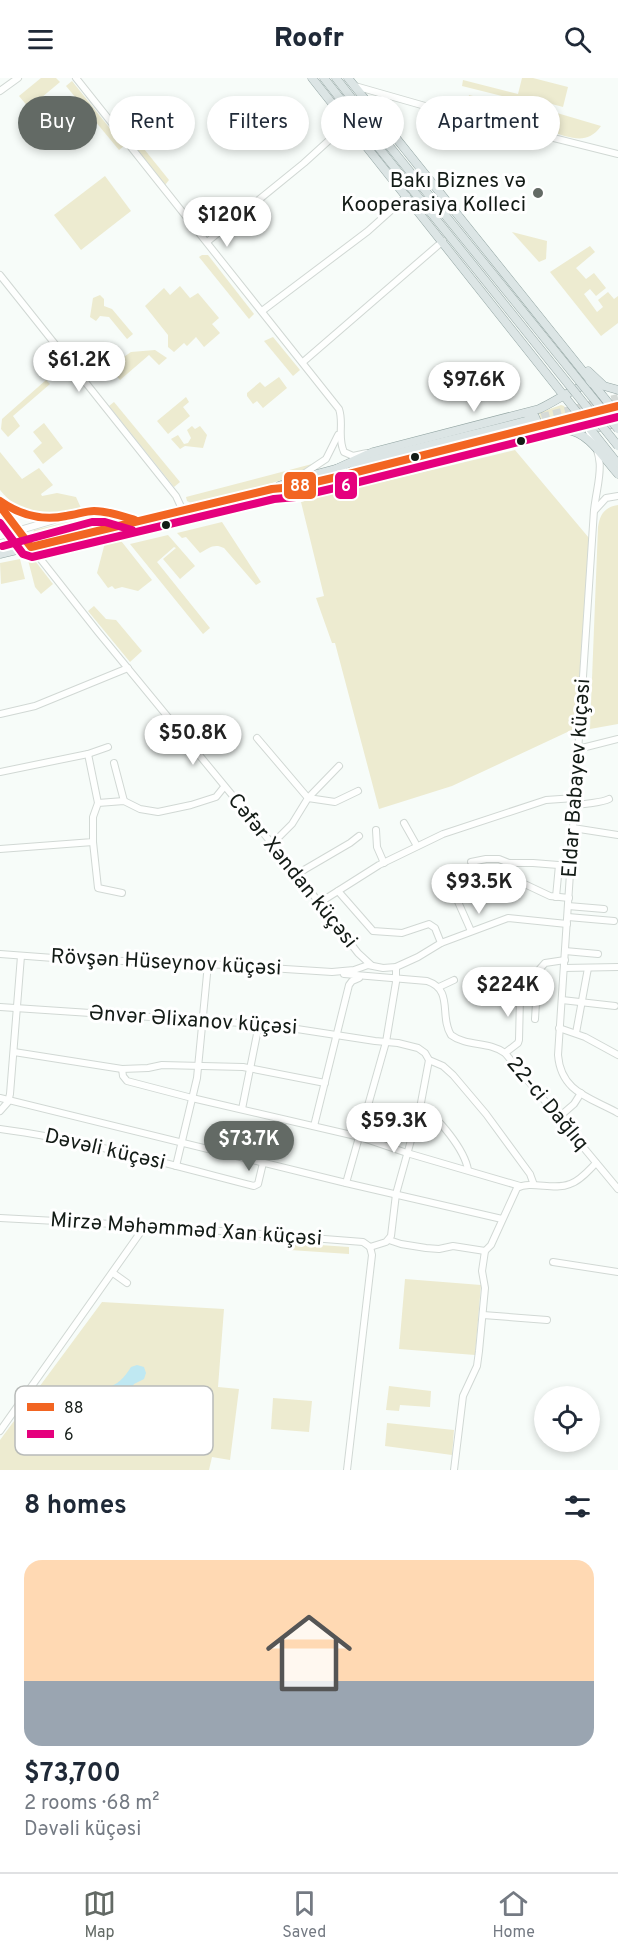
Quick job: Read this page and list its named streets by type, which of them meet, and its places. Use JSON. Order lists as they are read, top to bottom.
{
  "streets": {
    "street": [
      "Eldar Babayev küçəsi",
      "Cəfər Xəndan küçəsi",
      "Rövşən Hüseynov küçəsi",
      "Ənvər Əlixanov küçəsi",
      "22-ci Dağlıq",
      "Dəvəli küçəsi",
      "Mirzə Məhəmməd Xan küçəsi"
    ]
  },
  "places": ["Bakı Biznes və Kooperasiya Kolleci"],
  "lines": ["transit line 88", "transit line 6"],
  "legend": ["88", "6"],
  "page": {
    "header": "Roofr",
    "chip": [
      "Buy",
      "Rent",
      "Filters",
      "New",
      "Apartment"
    ],
    "price": [
      "$120K",
      "$61.2K",
      "$97.6K",
      "$50.8K",
      "$93.5K",
      "$224K",
      "$59.3K",
      "$73.7K"
    ],
    "heading": "8 homes",
    "list": [
      {
        "name": "$73,700",
        "note": "2 rooms · 68 m² · Dəvəli küçəsi"
      }
    ],
    "tabs": ["Map", "Saved", "Home"]
  }
}
